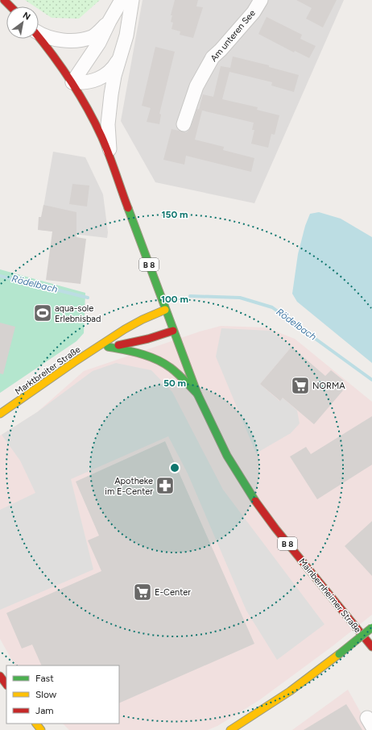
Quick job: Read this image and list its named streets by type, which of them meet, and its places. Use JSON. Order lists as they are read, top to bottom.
{
  "streets": {
    "main road": ["B 8", "Marktbreiter Straße", "Mainbernheimer Straße"],
    "street": ["Am unteren See"]
  },
  "crossings": [
    ["Marktbreiter Straße", "Mainbernheimer Straße"]
  ],
  "water": ["Rödelbach"],
  "places": {
    "sports": ["aqua-sole Erlebnisbad"],
    "supermarket": ["NORMA", "E-Center"],
    "pharmacy": ["Apotheke im E-Center"]
  },
  "legend": ["Fast", "Slow", "Jam"],
  "north": "top right",
  "rings": ["150 m", "100 m", "50 m"]
}
